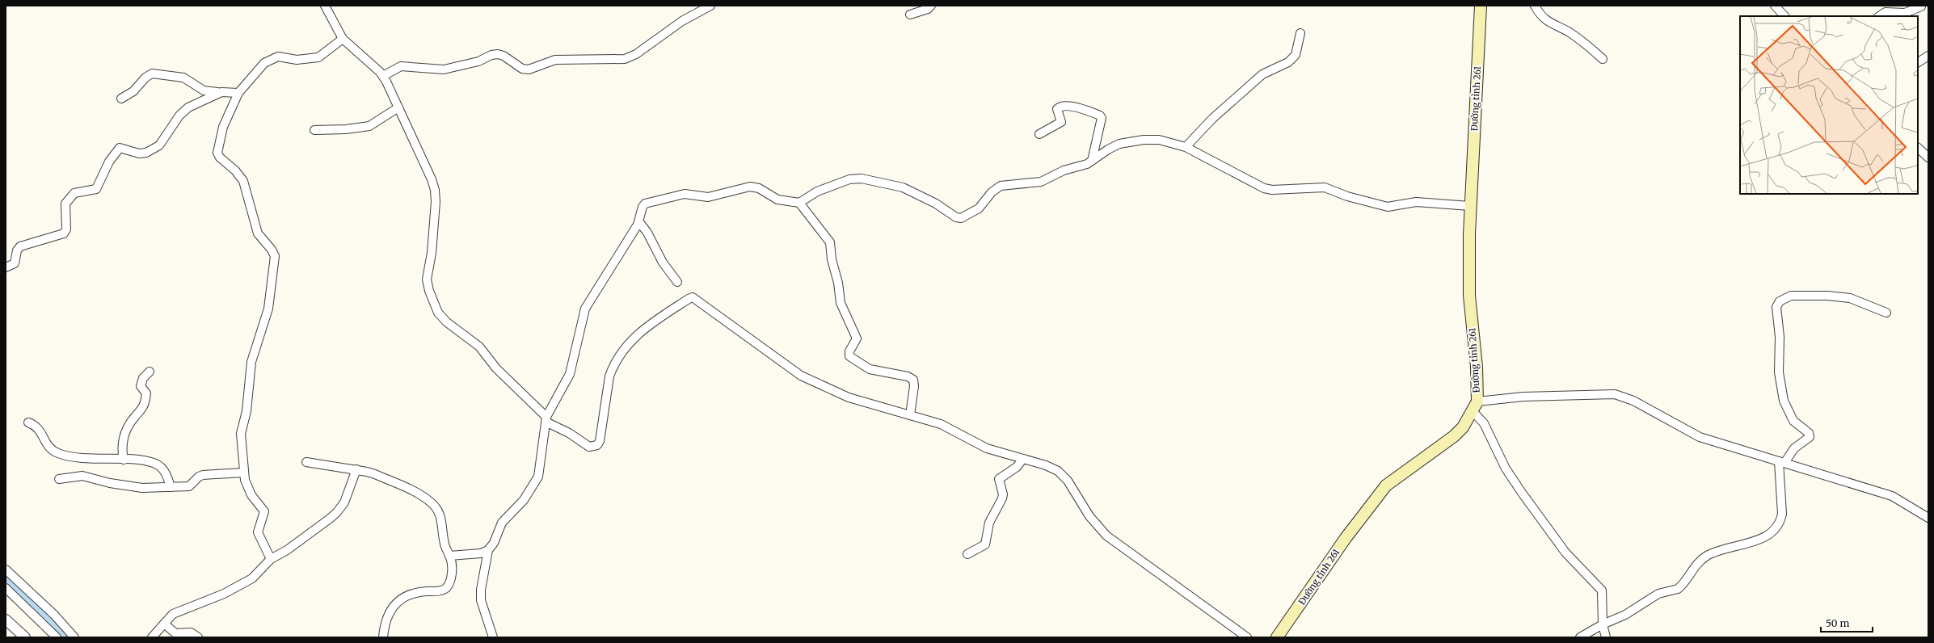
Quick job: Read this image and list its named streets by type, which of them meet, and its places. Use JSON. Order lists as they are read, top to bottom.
{
  "streets": {
    "main road": ["Đường tỉnh 261"]
  },
  "scale_bar": "50 m"
}
